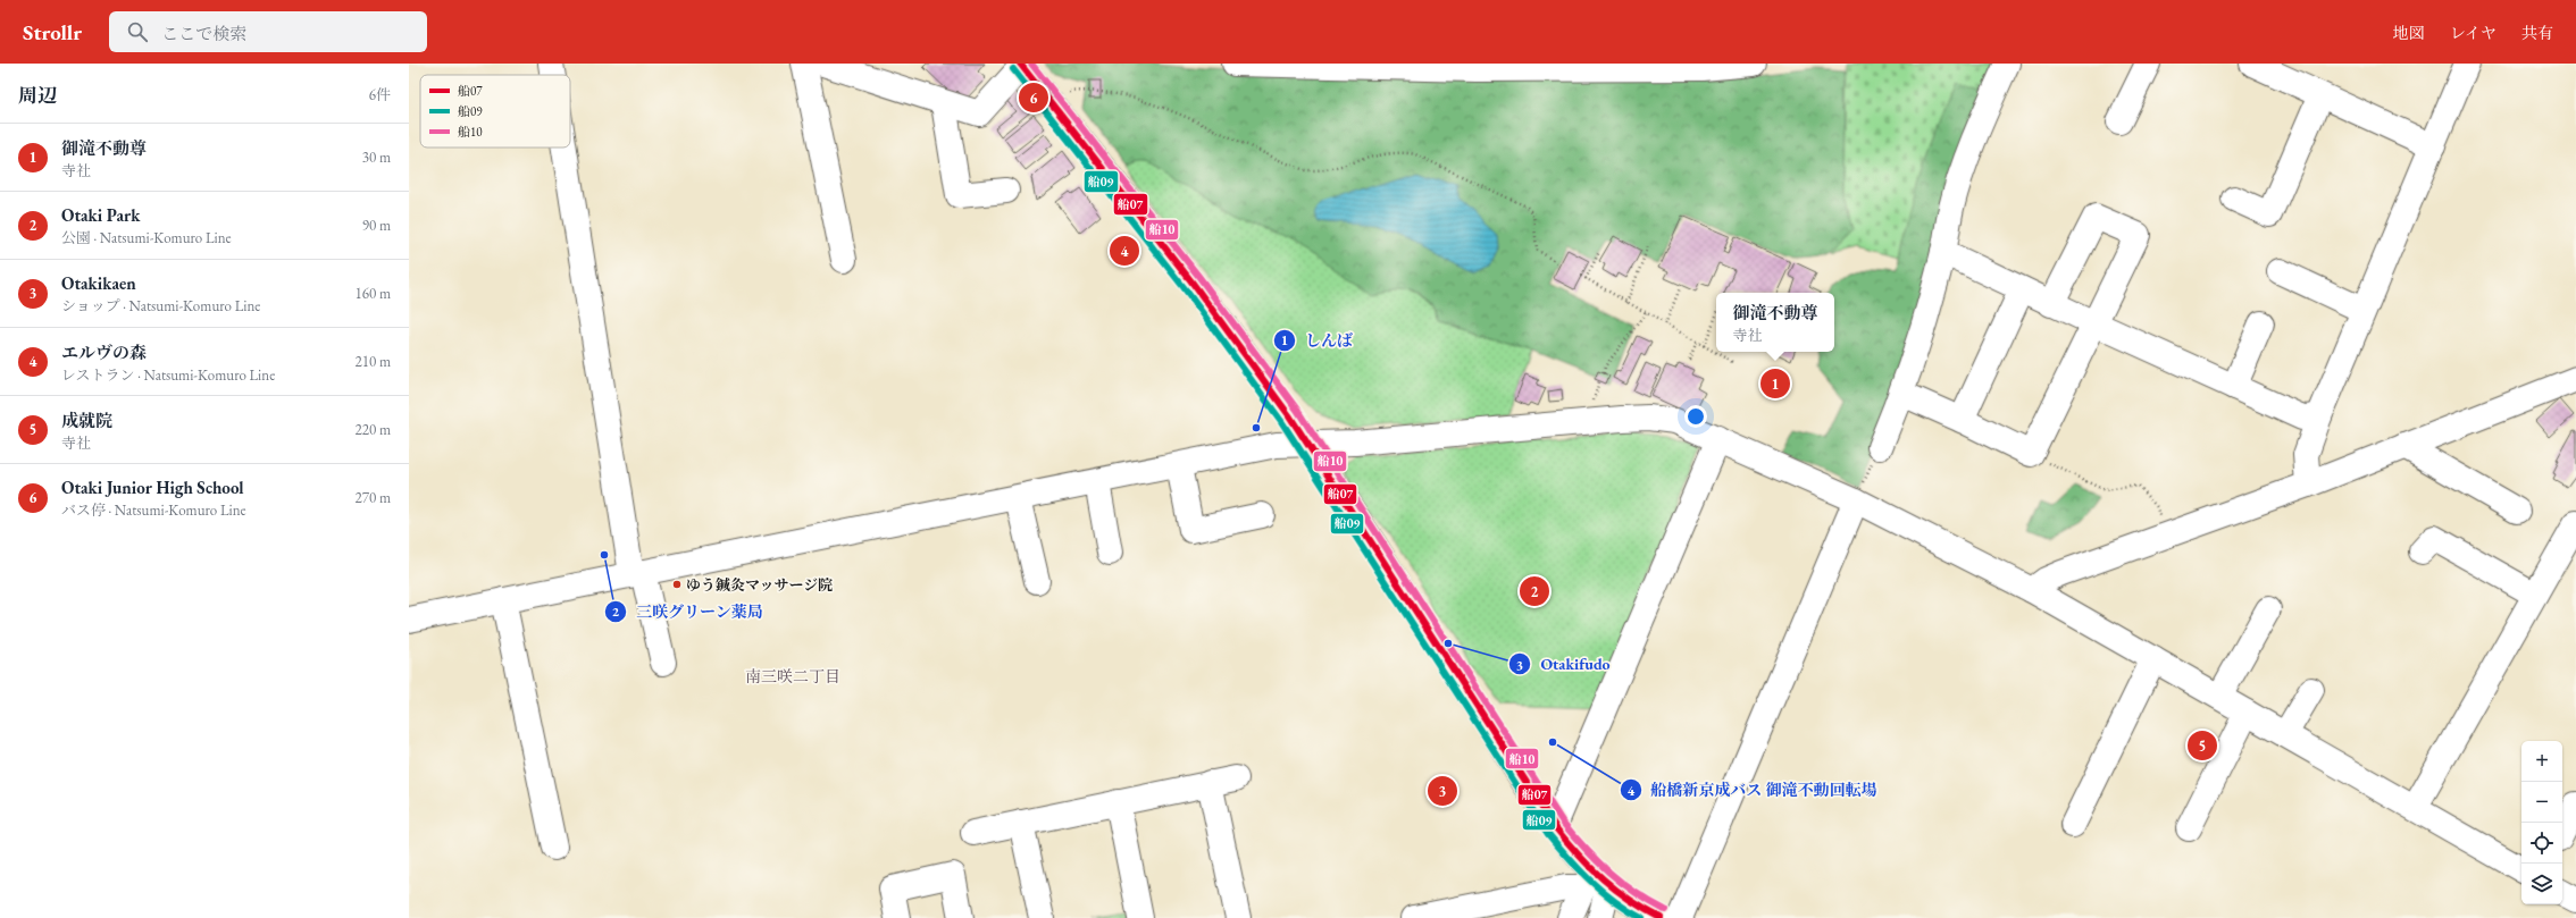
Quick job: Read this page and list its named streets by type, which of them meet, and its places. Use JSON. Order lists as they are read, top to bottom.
{
  "districts": ["南三咲二丁目"],
  "places": [
    "しんば",
    "三咲グリーン薬局",
    "ゆう鍼灸マッサージ院",
    "Otakifudo",
    "船橋新京成バス 御滝不動回転場"
  ],
  "lines": ["transit line 船07", "transit line 船10", "transit line 船09"],
  "legend": ["船07", "船09", "船10"],
  "page": {
    "header": "Strollr",
    "search": "ここで検索",
    "nav": ["地図", "レイヤ", "共有"],
    "heading": ["周辺", "6件"],
    "pins": [
      "6",
      "4",
      "1",
      "2",
      "5",
      "3"
    ],
    "list": [
      {
        "mark": "1",
        "name": "御滝不動尊",
        "note": "寺社",
        "value": "30 m"
      },
      {
        "mark": "2",
        "name": "Otaki Park",
        "note": "公園 · Natsumi-Komuro Line",
        "value": "90 m"
      },
      {
        "mark": "3",
        "name": "Otakikaen",
        "note": "ショップ · Natsumi-Komuro Line",
        "value": "160 m"
      },
      {
        "mark": "4",
        "name": "エルヴの森",
        "note": "レストラン · Natsumi-Komuro Line",
        "value": "210 m"
      },
      {
        "mark": "5",
        "name": "成就院",
        "note": "寺社",
        "value": "220 m"
      },
      {
        "mark": "6",
        "name": "Otaki Junior High School",
        "note": "バス停 · Natsumi-Komuro Line",
        "value": "270 m"
      }
    ],
    "popup": ["御滝不動尊", "寺社"],
    "map_buttons": ["+", "−"]
  }
}
